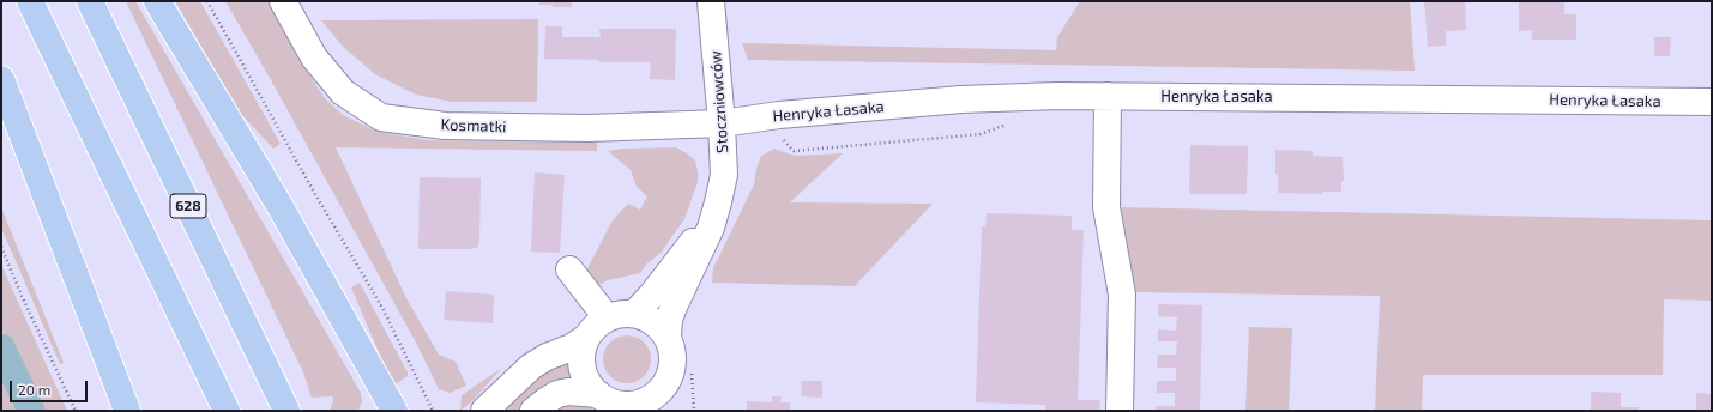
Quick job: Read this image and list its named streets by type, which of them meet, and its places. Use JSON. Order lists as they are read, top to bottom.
{
  "streets": {
    "main road": ["628"],
    "street": ["Henryka Łasaka", "Stoczniowców", "Kosmatki"]
  },
  "crossings": [
    ["Henryka Łasaka", "Stoczniowców"],
    ["Henryka Łasaka", "Kosmatki"],
    ["Stoczniowców", "Kosmatki"]
  ],
  "scale_bar": "20 m"
}
